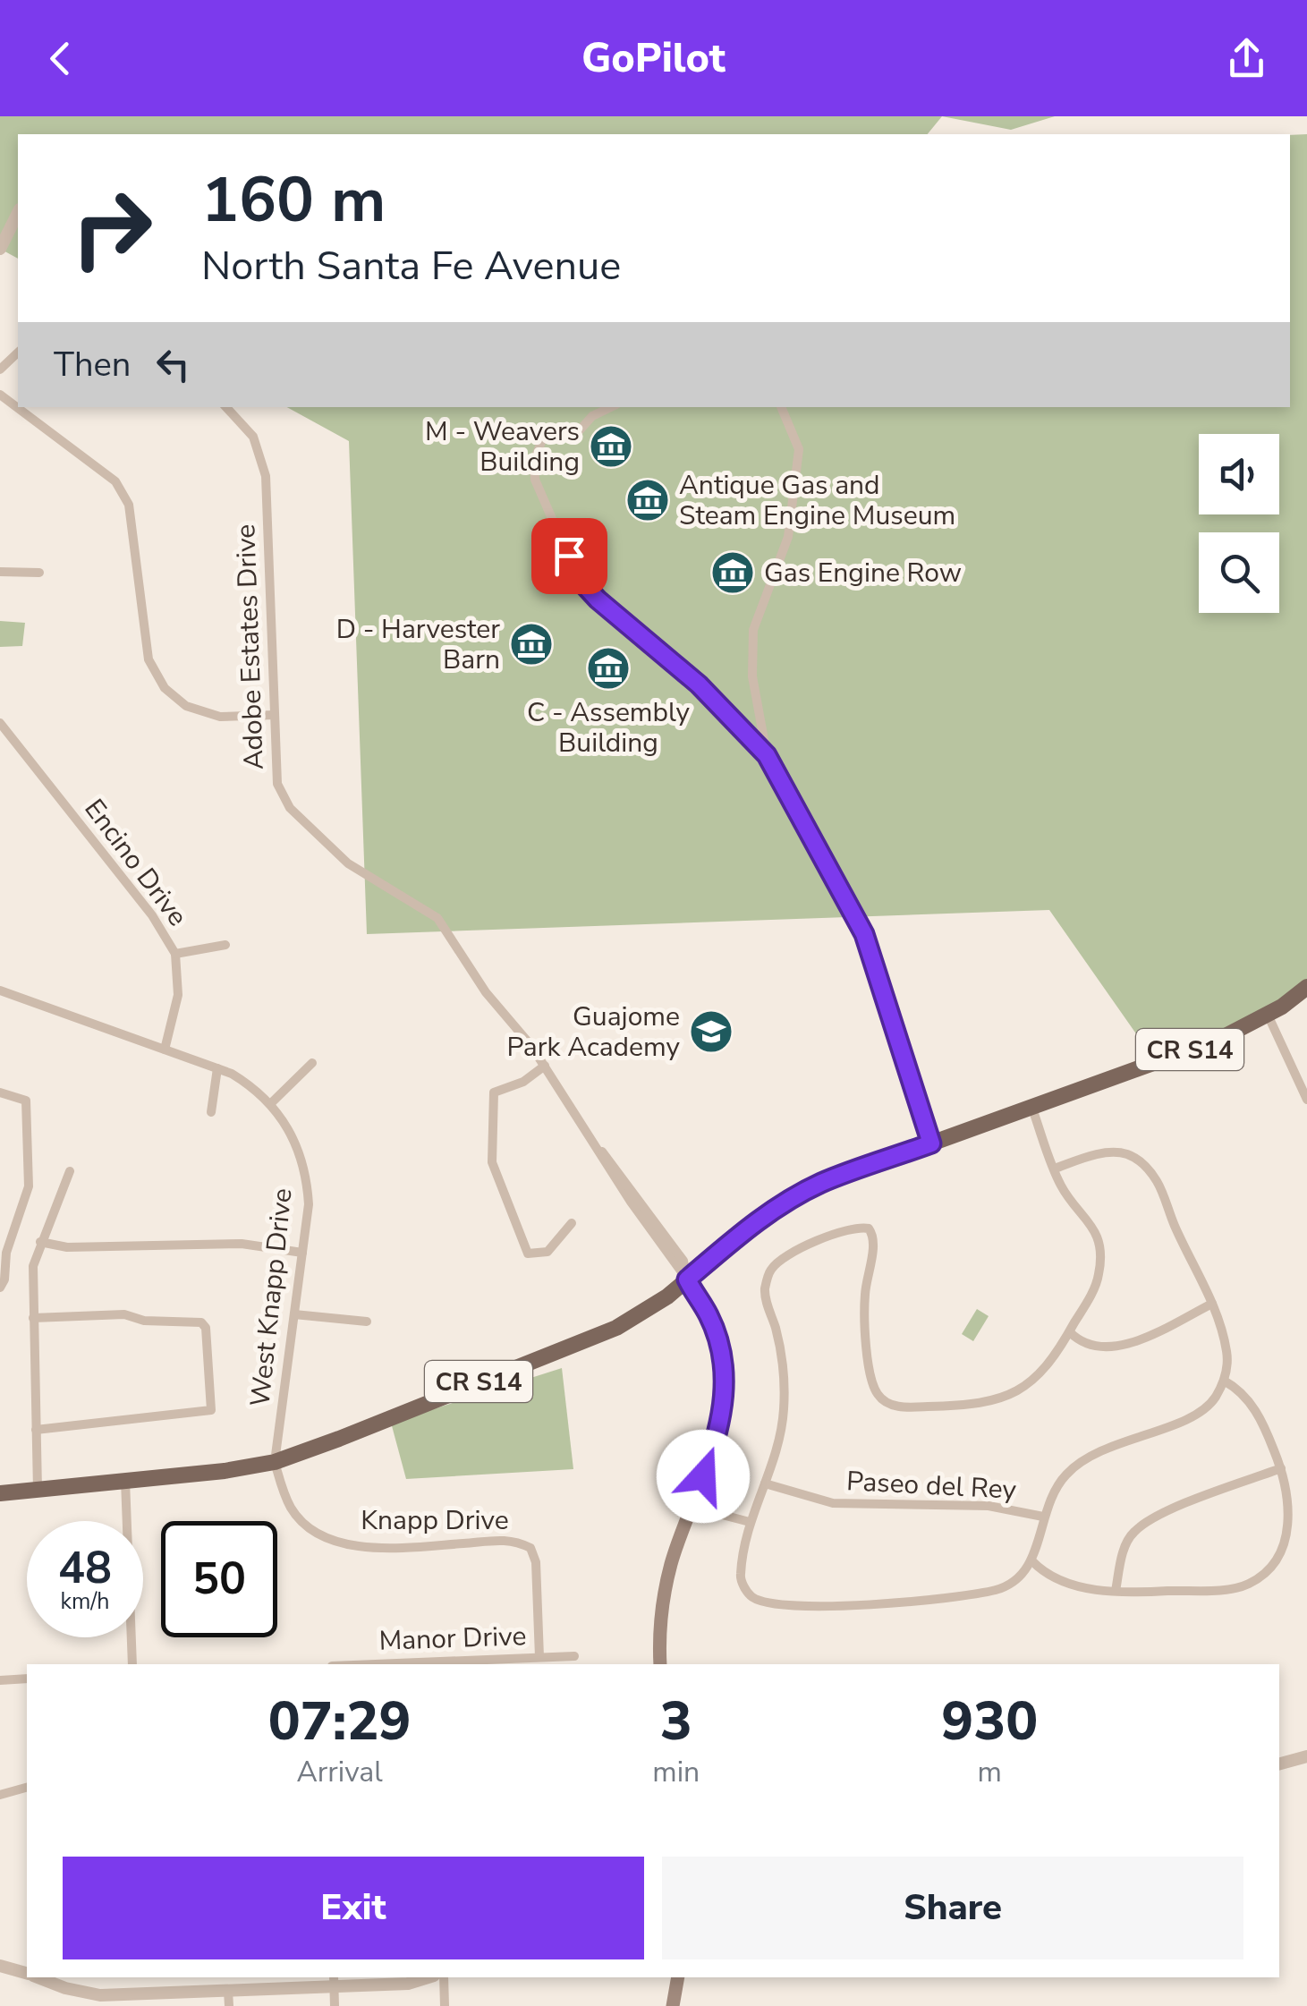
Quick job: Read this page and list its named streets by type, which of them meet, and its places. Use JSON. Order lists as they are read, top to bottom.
{
  "streets": {
    "main road": ["CR S14"],
    "street": [
      "Adobe Estates Drive",
      "Encino Drive",
      "West Knapp Drive",
      "Paseo del Rey",
      "Knapp Drive",
      "Manor Drive"
    ]
  },
  "crossings": [
    ["Adobe Estates Drive", "CR S14"],
    ["Encino Drive", "West Knapp Drive"],
    ["CR S14", "West Knapp Drive"],
    ["CR S14", "Knapp Drive"],
    ["West Knapp Drive", "Knapp Drive"],
    ["Knapp Drive", "Manor Drive"]
  ],
  "places": {
    "museum": [
      "M - Weavers Building",
      "Antique Gas and Steam Engine Museum",
      "Gas Engine Row",
      "D - Harvester Barn",
      "C - Assembly Building"
    ],
    "school or university": ["Guajome Park Academy"]
  },
  "page": {
    "header": "GoPilot",
    "turn": ["160 m", "North Santa Fe Avenue"],
    "then": "Then",
    "speed": "48 km/h",
    "limit": "50",
    "eta": [
      "07:29",
      "Arrival",
      "3",
      "min",
      "930",
      "m"
    ],
    "buttons": ["Exit", "Share"]
  }
}
